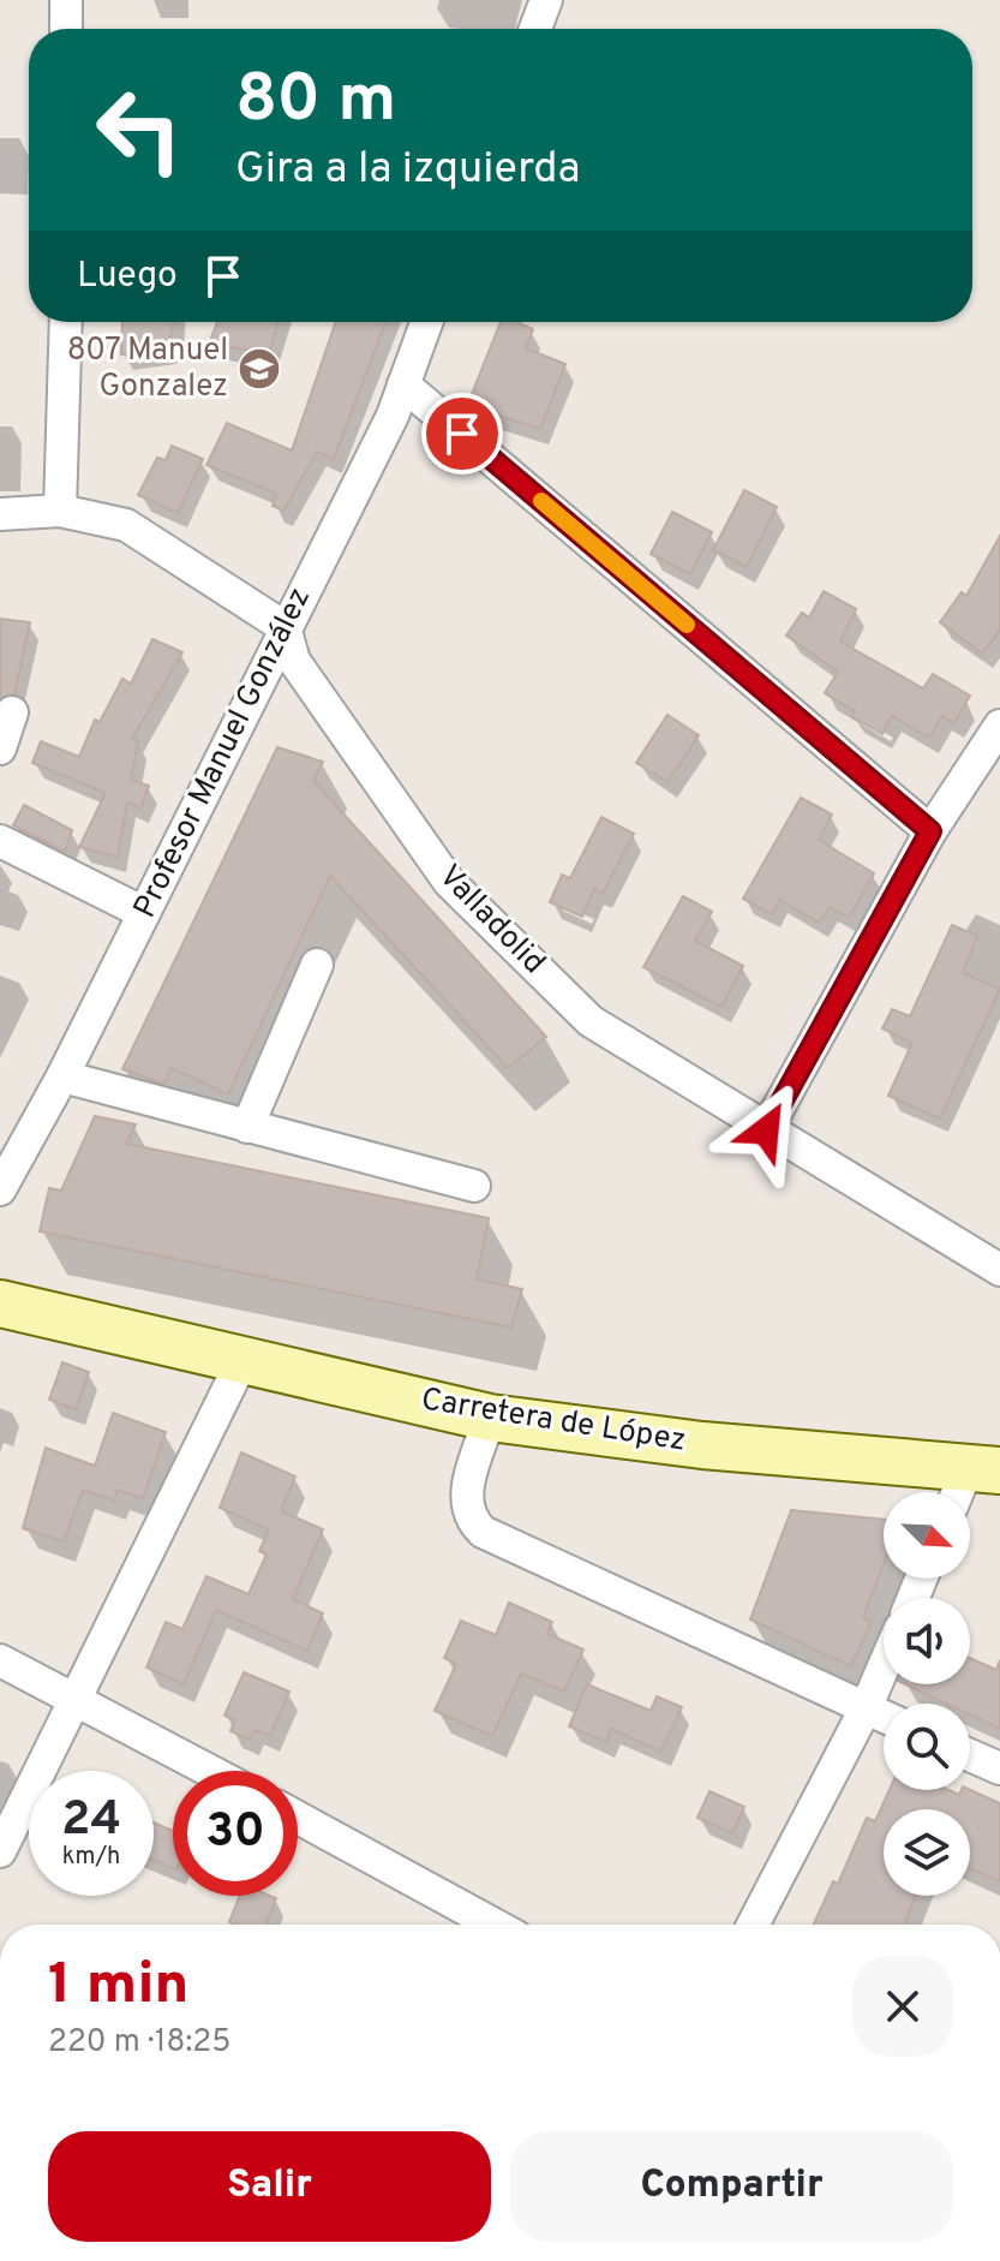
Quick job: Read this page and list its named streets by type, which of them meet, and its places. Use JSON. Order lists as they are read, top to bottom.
{
  "streets": {
    "main road": ["Carretera de López"],
    "street": ["Profesor Manuel González", "Valladolid"]
  },
  "crossings": [
    ["Profesor Manuel González", "Valladolid"]
  ],
  "places": {
    "school or university": ["807 Manuel Gonzalez"]
  },
  "north": "bottom right",
  "page": {
    "turn": ["80 m", "Gira a la izquierda"],
    "then": "Luego",
    "speed": "24 km/h",
    "limit": "30",
    "heading": ["1 min", "220 m · 18:25"],
    "buttons": ["Salir", "Compartir"]
  }
}
